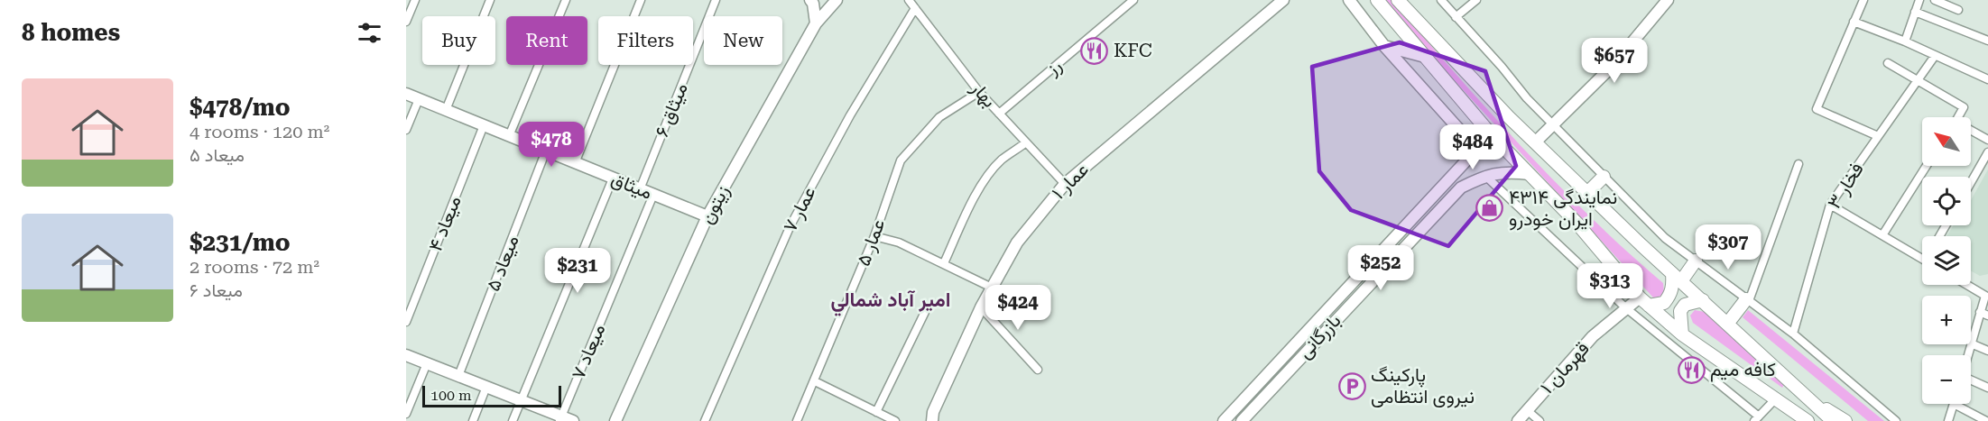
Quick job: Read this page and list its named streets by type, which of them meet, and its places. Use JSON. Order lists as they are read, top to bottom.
{
  "streets": {
    "street": [
      "رز",
      "بهار",
      "میثاق ۶",
      "عمار ۱",
      "میثاق",
      "فخار ۳",
      "زیتون",
      "عمار ۷",
      "میعاد ۴",
      "عمار ۵",
      "میعاد ۵",
      "بازرگانی",
      "میعاد ۷",
      "قهرمان ۱"
    ]
  },
  "crossings": [
    ["رز", "بهار"],
    ["بهار", "عمار ۱"],
    ["بهار", "عمار ۷"],
    ["بهار", "عمار ۵"],
    ["میثاق ۶", "میثاق"],
    ["میثاق", "زیتون"],
    ["میثاق", "میعاد ۴"],
    ["میثاق", "میعاد ۵"],
    ["میثاق", "میعاد ۷"]
  ],
  "districts": ["امیر آباد شمالي"],
  "places": {
    "restaurant": ["KFC", "کافه میم"],
    "shop": ["نمایندگی ۴۳۱۴ ایران خودرو"],
    "parking": ["پارکینگ نیروی انتظامی"]
  },
  "scale_bar": "100 m",
  "north": "top left",
  "page": {
    "heading": "8 homes",
    "chip": [
      "Buy",
      "Rent",
      "Filters",
      "New"
    ],
    "price": [
      "$657",
      "$478",
      "$484",
      "$307",
      "$252",
      "$231",
      "$313",
      "$424"
    ],
    "list": [
      {
        "name": "$478/mo",
        "note": "4 rooms · 120 m² · میعاد ۵"
      },
      {
        "name": "$231/mo",
        "note": "2 rooms · 72 m² · میعاد ۶"
      }
    ],
    "map_buttons": ["+", "−"],
    "scale": "100 m"
  }
}
